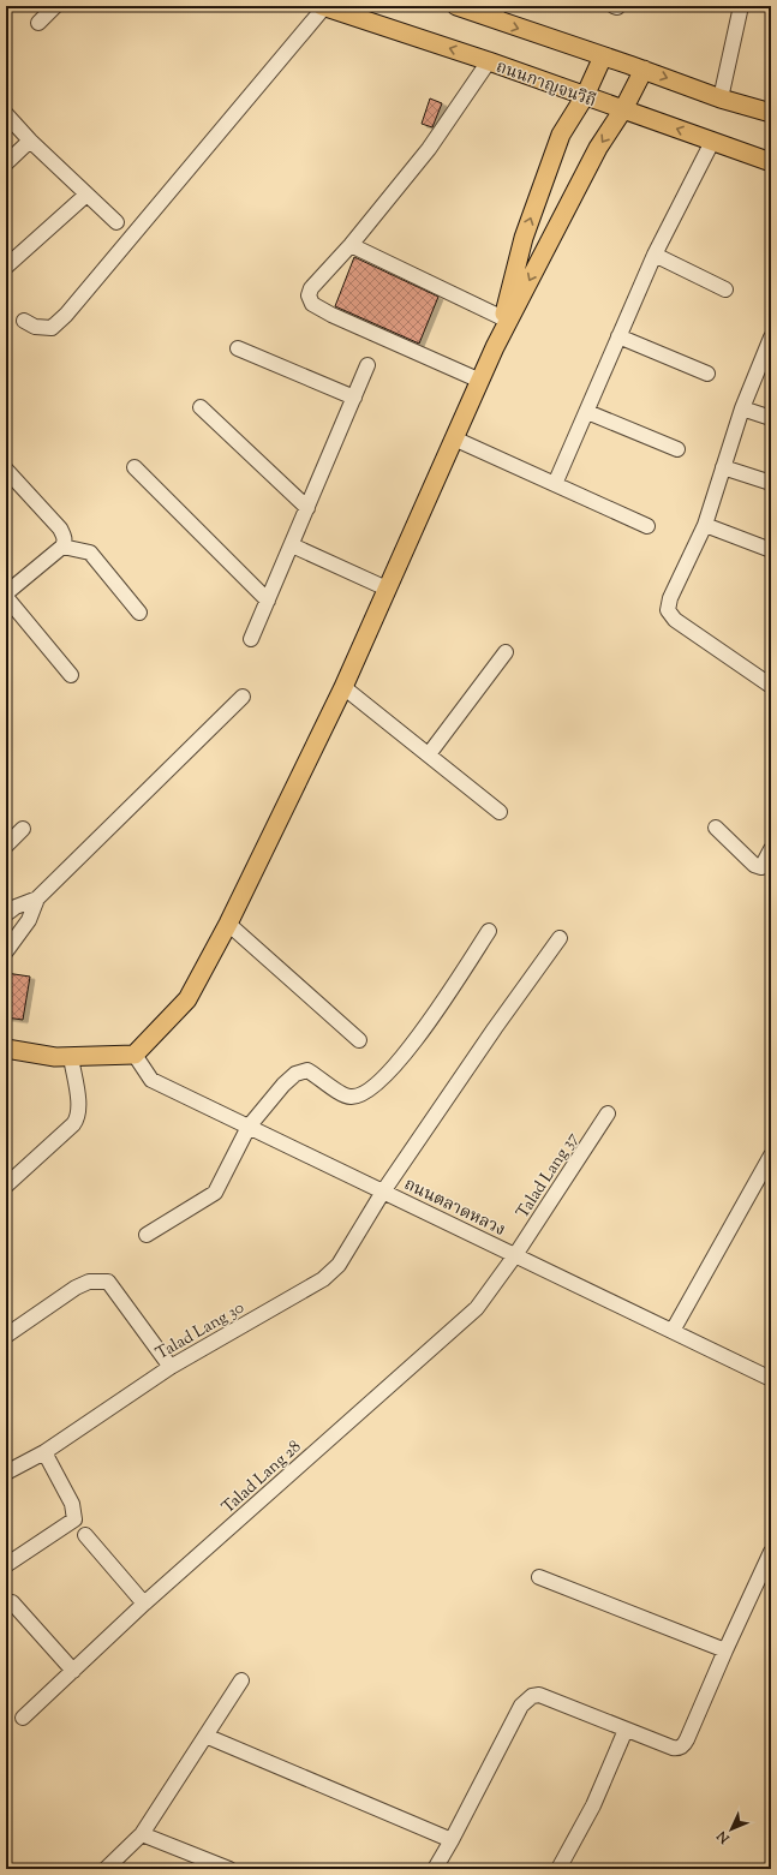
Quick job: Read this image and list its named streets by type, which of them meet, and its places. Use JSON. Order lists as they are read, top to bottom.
{
  "streets": {
    "main road": ["ถนนกาญจนวิถี"],
    "street": [
      "Talad Lang 37",
      "ถนนตลาดหลวง",
      "Talad Lang 30",
      "Talad Lang 28"
    ]
  },
  "crossings": [
    ["Talad Lang 37", "ถนนตลาดหลวง"],
    ["Talad Lang 37", "Talad Lang 28"],
    ["ถนนตลาดหลวง", "Talad Lang 30"],
    ["ถนนตลาดหลวง", "Talad Lang 28"]
  ],
  "north": "bottom left"
}
